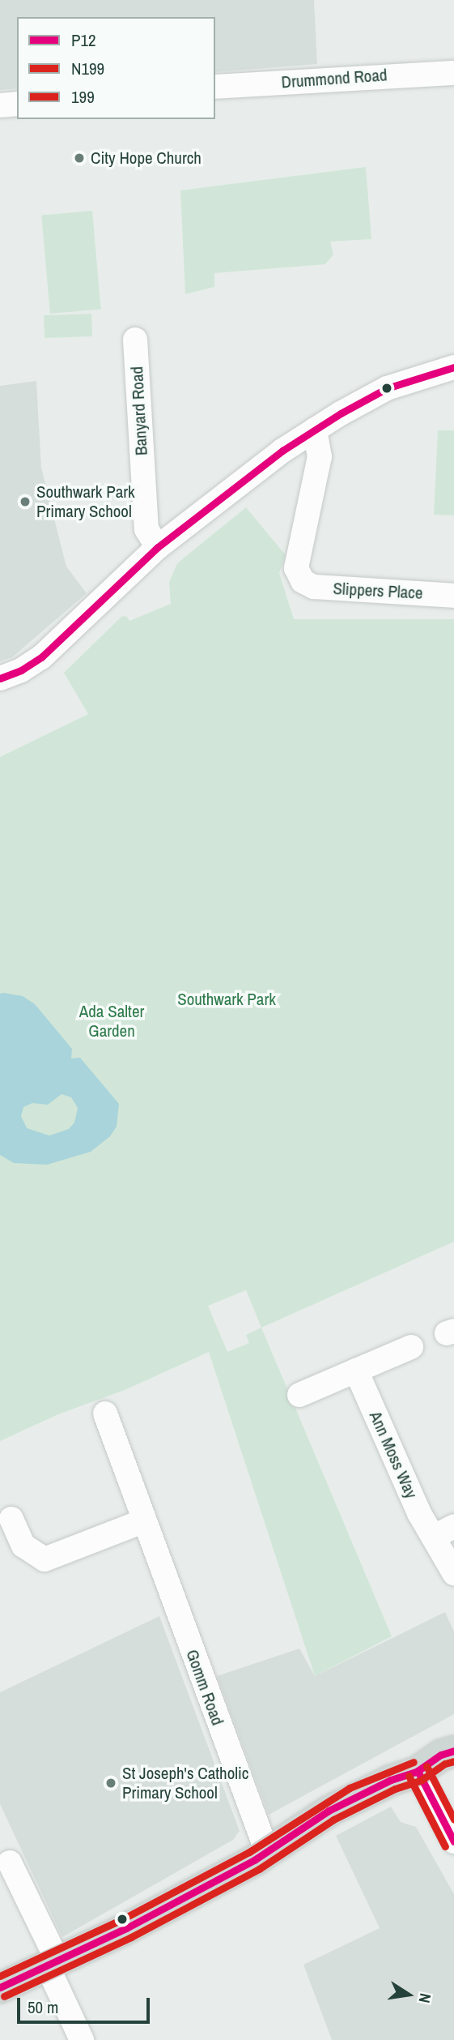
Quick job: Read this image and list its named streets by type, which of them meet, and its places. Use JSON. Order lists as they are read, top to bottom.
{
  "streets": {
    "street": [
      "Drummond Road",
      "Banyard Road",
      "Slippers Place",
      "Ann Moss Way",
      "Gomm Road"
    ]
  },
  "parks": ["Southwark Park", "Ada Salter Garden"],
  "places": ["City Hope Church", "Southwark Park Primary School", "St Joseph's Catholic Primary School"],
  "lines": ["transit line P12", "transit line N199", "transit line 199"],
  "legend": ["P12", "N199", "199"],
  "scale_bar": "50 m",
  "north": "right"
}
